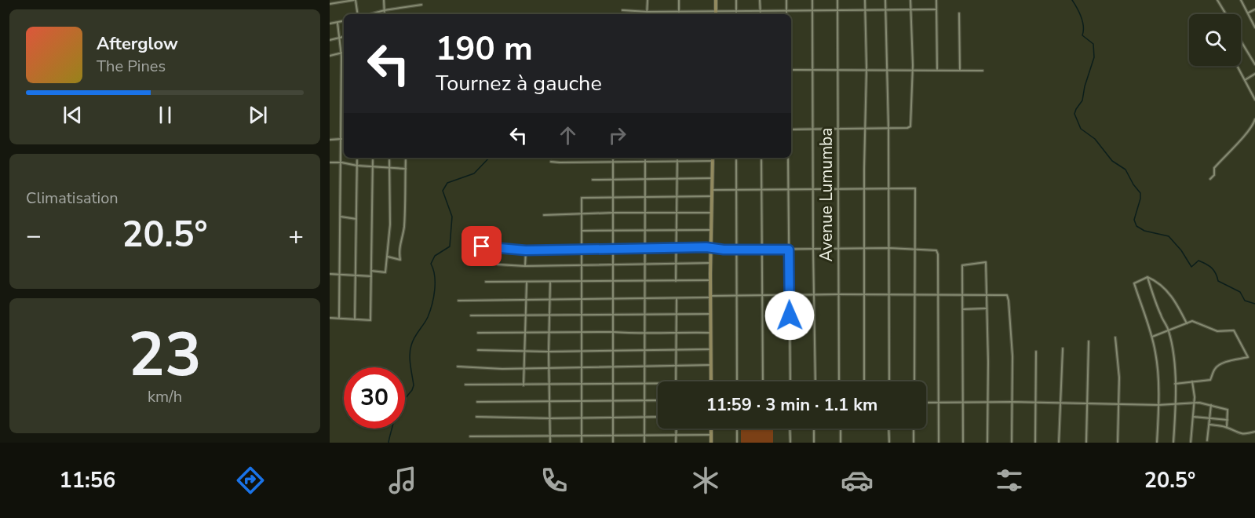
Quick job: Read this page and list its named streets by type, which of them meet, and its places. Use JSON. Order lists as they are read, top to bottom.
{
  "streets": {
    "street": ["Avenue Lumumba"]
  },
  "page": {
    "turn": ["190 m", "Tournez à gauche"],
    "song": ["Afterglow", "The Pines"],
    "tile": [
      "Climatisation",
      ["23", "km/h"]
    ],
    "heat": ["−", "20.5°", "+"],
    "limit": "30",
    "trip": "11:59 · 3 min · 1.1 km",
    "tabs": ["11:56", "20.5°"]
  }
}
